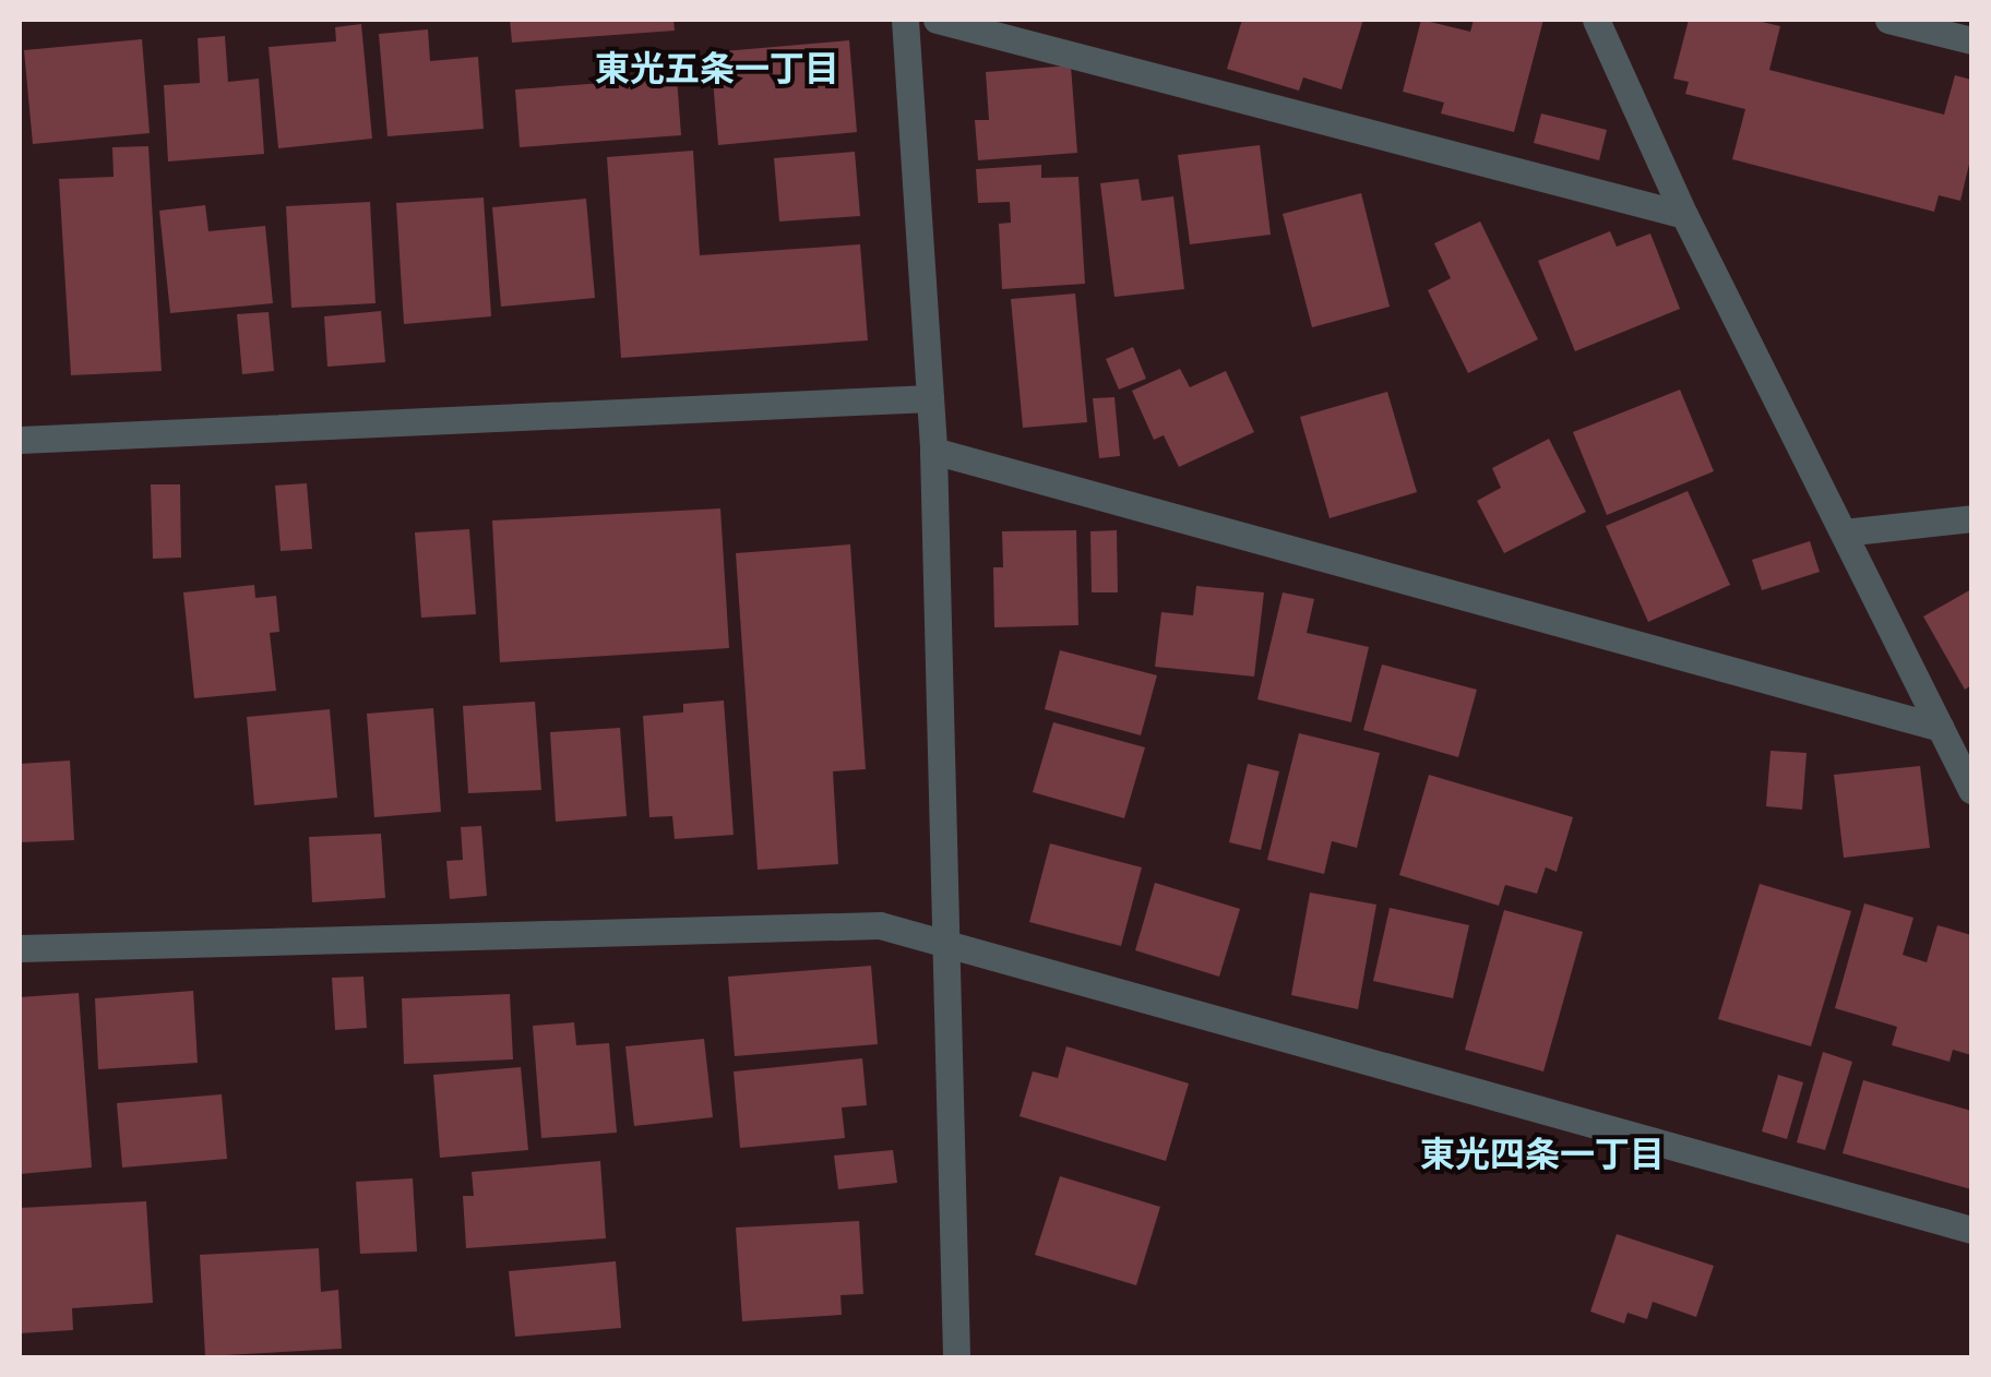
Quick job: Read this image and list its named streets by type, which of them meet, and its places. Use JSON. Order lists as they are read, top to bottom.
{
  "districts": ["東光五条一丁目", "東光四条一丁目"]
}
